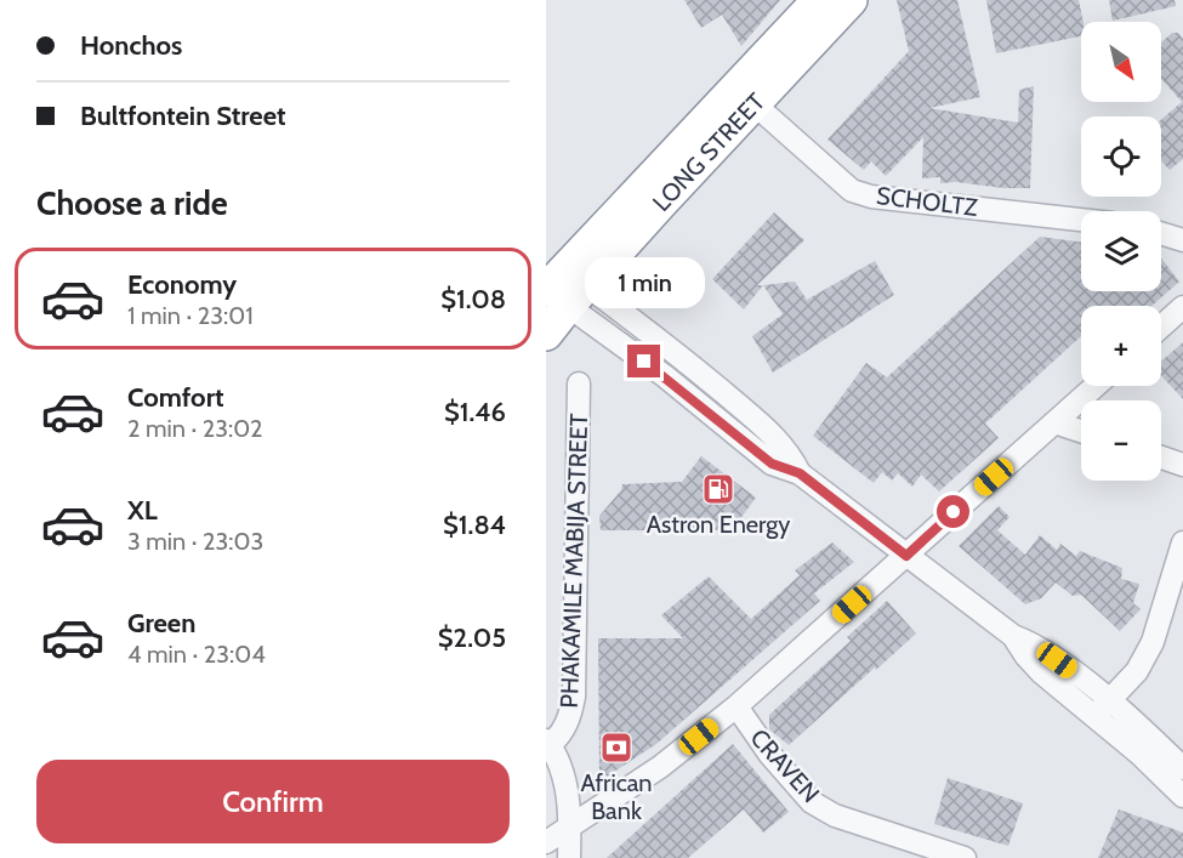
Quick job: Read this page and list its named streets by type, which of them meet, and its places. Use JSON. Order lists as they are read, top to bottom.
{
  "streets": {
    "highway": ["LONG STREET"],
    "street": ["SCHOLTZ", "PHAKAMILE MABIJA STREET", "CRAVEN"]
  },
  "crossings": [
    ["LONG STREET", "SCHOLTZ"]
  ],
  "places": {
    "fuel station": ["Astron Energy"],
    "bank": ["African Bank"]
  },
  "north": "bottom right",
  "page": {
    "banner": ["Honchos", "Bultfontein Street"],
    "map_buttons": ["+", "−"],
    "heading": "Choose a ride",
    "list": [
      {
        "name": "Economy",
        "note": "1 min · 23:01",
        "value": "$1.08"
      },
      {
        "name": "Comfort",
        "note": "2 min · 23:02",
        "value": "$1.46"
      },
      {
        "name": "XL",
        "note": "3 min · 23:03",
        "value": "$1.84"
      },
      {
        "name": "Green",
        "note": "4 min · 23:04",
        "value": "$2.05"
      }
    ],
    "bubble": "1 min",
    "buttons": "Confirm"
  }
}
